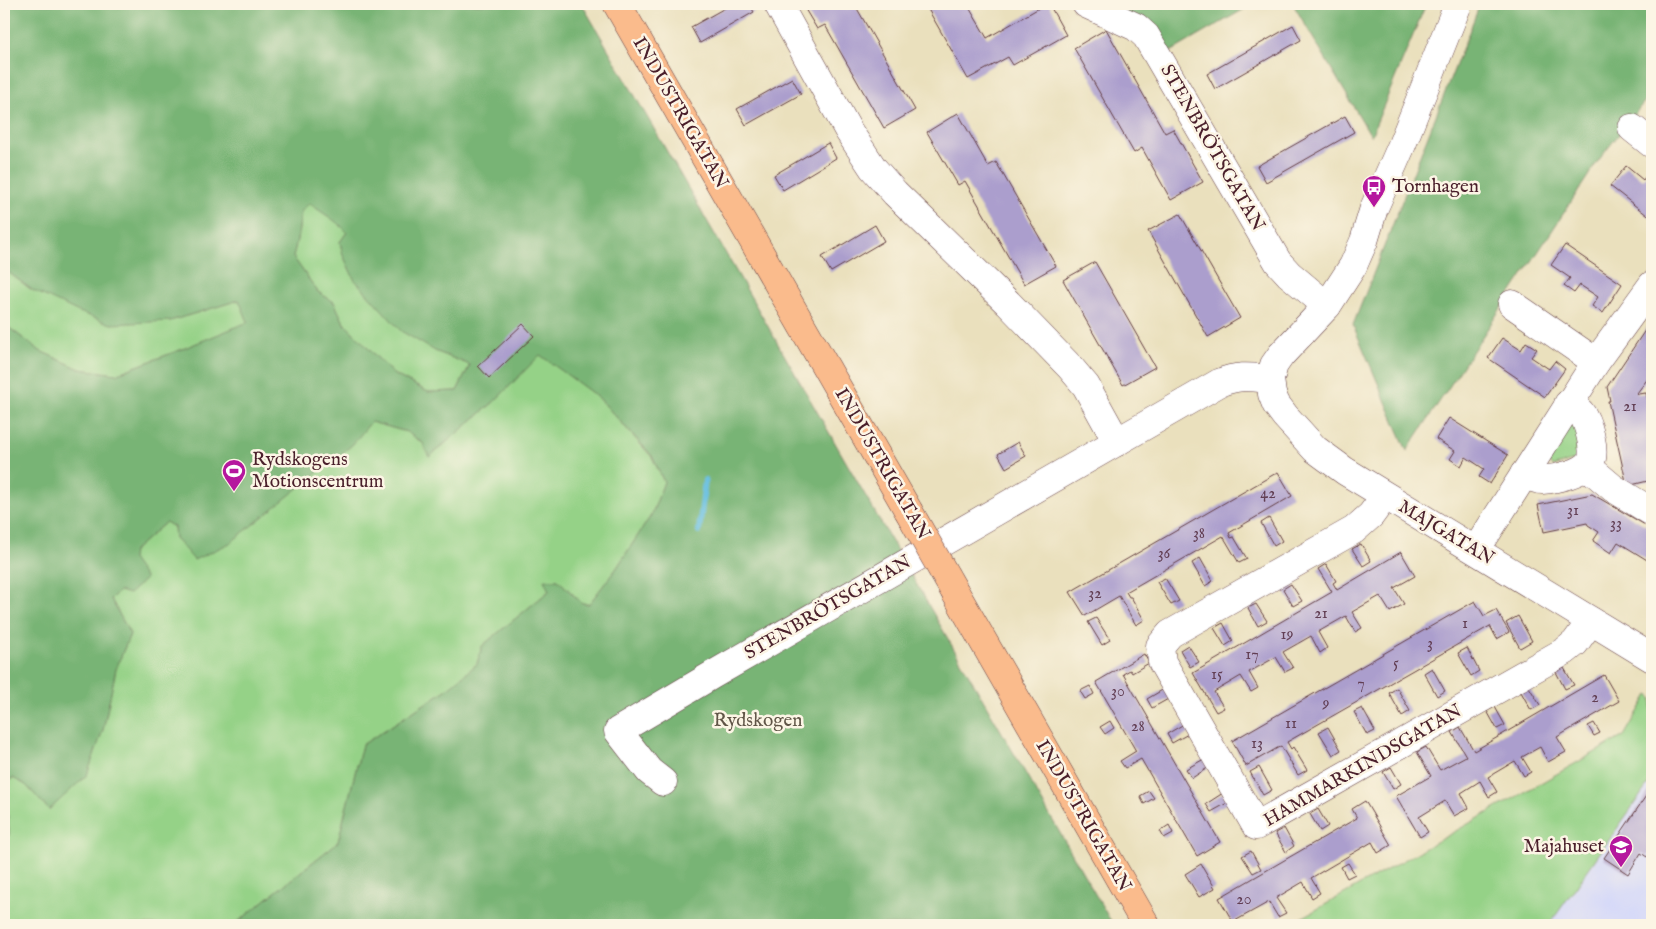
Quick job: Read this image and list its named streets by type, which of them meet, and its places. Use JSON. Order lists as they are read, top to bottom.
{
  "streets": {
    "main road": ["INDUSTRIGATAN"],
    "street": ["STENBRÖTSGATAN", "MAJGATAN", "HAMMARKINDSGATAN"]
  },
  "crossings": [
    ["STENBRÖTSGATAN", "MAJGATAN"],
    ["MAJGATAN", "HAMMARKINDSGATAN"]
  ],
  "parks": ["Rydskogen"],
  "places": {
    "bus stop": ["Tornhagen"],
    "sports": ["Rydskogens Motionscentrum"],
    "school or university": ["Majahuset"]
  },
  "house_numbers": [
    "21",
    "42",
    "31",
    "33",
    "38",
    "36",
    "32",
    "21",
    "1",
    "19",
    "3",
    "17",
    "5",
    "15",
    "7",
    "30",
    "2",
    "9",
    "11",
    "28",
    "13",
    "20"
  ]
}
